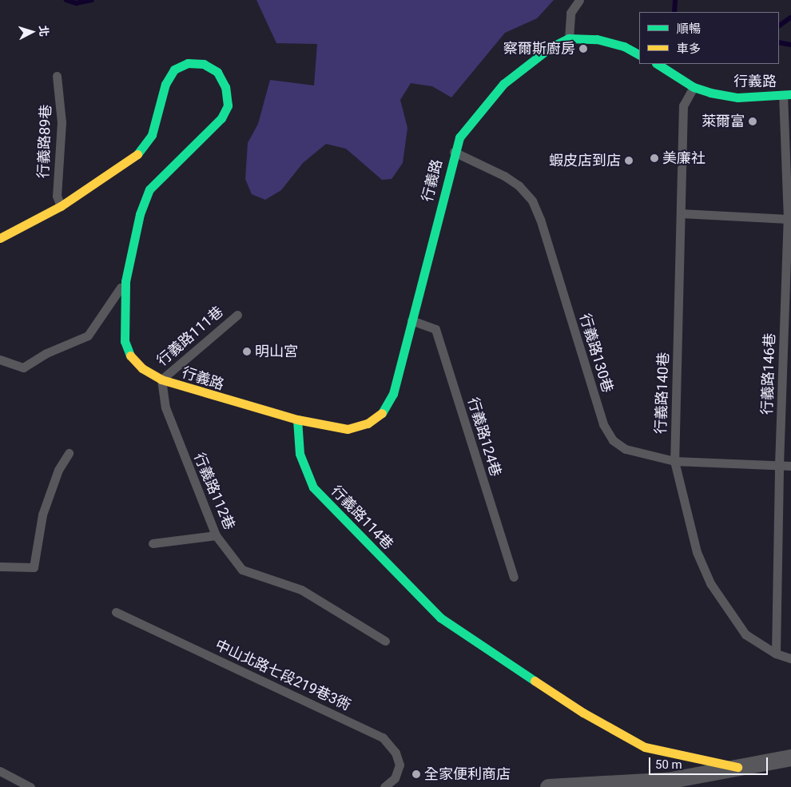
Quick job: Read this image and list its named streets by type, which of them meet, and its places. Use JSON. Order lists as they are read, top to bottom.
{
  "streets": {
    "street": ["行義路", "行義路114巷"],
    "lane": [
      "行義路89巷",
      "行義路111巷",
      "行義路130巷",
      "行義路146巷",
      "行義路140巷",
      "行義路124巷",
      "行義路112巷",
      "中山北路七段219巷3衖"
    ]
  },
  "crossings": [
    ["行義路", "行義路89巷"],
    ["行義路", "行義路111巷"],
    ["行義路", "行義路130巷"],
    ["行義路", "行義路146巷"],
    ["行義路", "行義路140巷"],
    ["行義路", "行義路124巷"],
    ["行義路", "行義路112巷"],
    ["行義路", "行義路114巷"],
    ["行義路111巷", "行義路112巷"],
    ["行義路130巷", "行義路146巷"],
    ["行義路130巷", "行義路140巷"],
    ["行義路146巷", "行義路140巷"]
  ],
  "places": [
    "察爾斯廚房",
    "萊爾富",
    "美廉社",
    "蝦皮店到店",
    "明山宮",
    "全家便利商店"
  ],
  "legend": ["順暢", "車多"],
  "scale_bar": "50 m",
  "north": "right"
}
